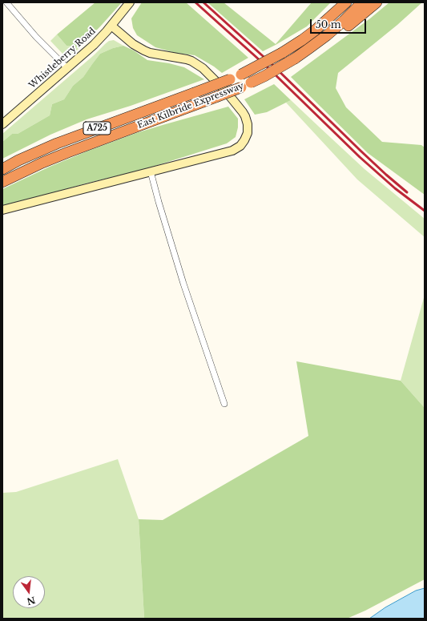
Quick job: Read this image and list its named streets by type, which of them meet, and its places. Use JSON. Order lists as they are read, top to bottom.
{
  "streets": {
    "highway": ["East Kilbride Expressway", "A725"],
    "street": ["Whistleberry Road"]
  },
  "crossings": [
    ["East Kilbride Expressway", "A725"]
  ],
  "scale_bar": "50 m",
  "north": "bottom"
}
